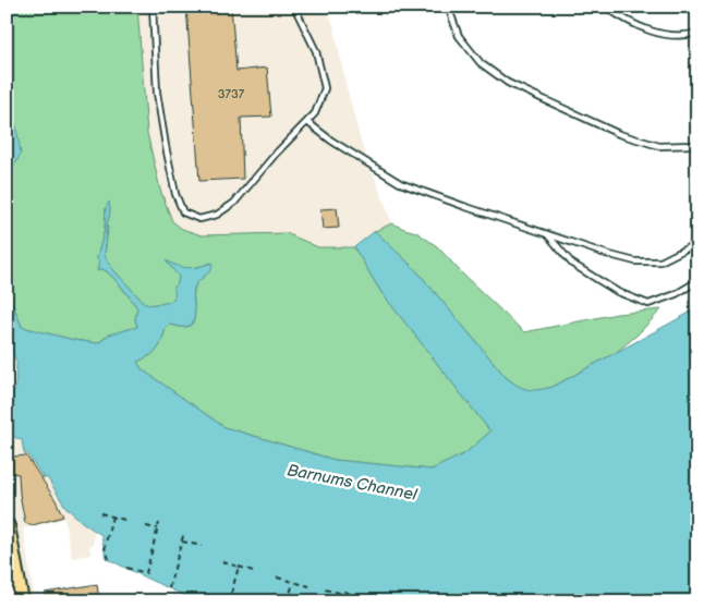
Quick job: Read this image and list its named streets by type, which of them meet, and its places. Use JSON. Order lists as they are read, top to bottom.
{
  "water": ["Barnums Channel"],
  "house_numbers": ["3737"]
}
